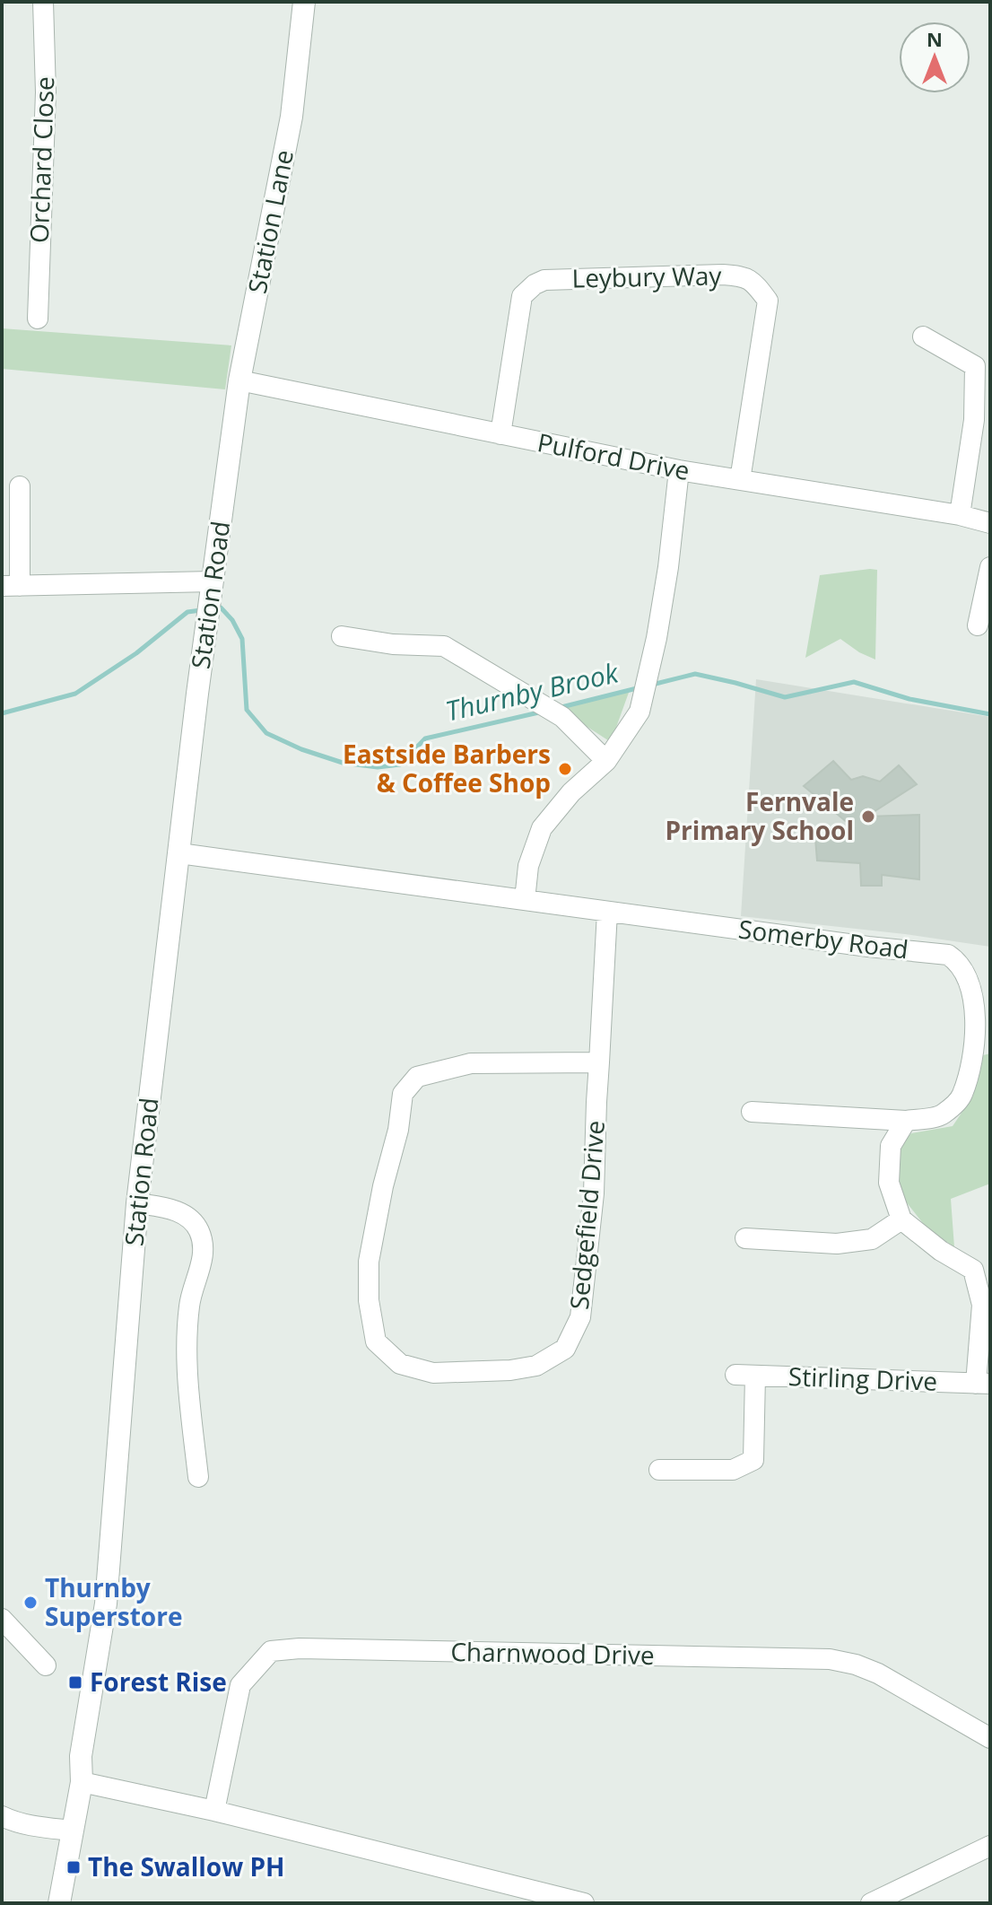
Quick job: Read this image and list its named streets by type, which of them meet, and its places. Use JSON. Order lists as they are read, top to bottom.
{
  "streets": {
    "street": [
      "Orchard Close",
      "Station Lane",
      "Leybury Way",
      "Pulford Drive",
      "Station Road",
      "Somerby Road",
      "Sedgefield Drive",
      "Stirling Drive",
      "Charnwood Drive"
    ]
  },
  "crossings": [
    ["Station Lane", "Pulford Drive"],
    ["Station Lane", "Station Road"],
    ["Leybury Way", "Pulford Drive"],
    ["Station Road", "Somerby Road"],
    ["Somerby Road", "Sedgefield Drive"]
  ],
  "water": ["Thurnby Brook"],
  "places": {
    "other": ["Eastside Barbers & Coffee Shop", "Fernvale Primary School", "Thurnby Superstore"],
    "transit": ["Forest Rise", "The Swallow PH"]
  },
  "north": "top"
}
